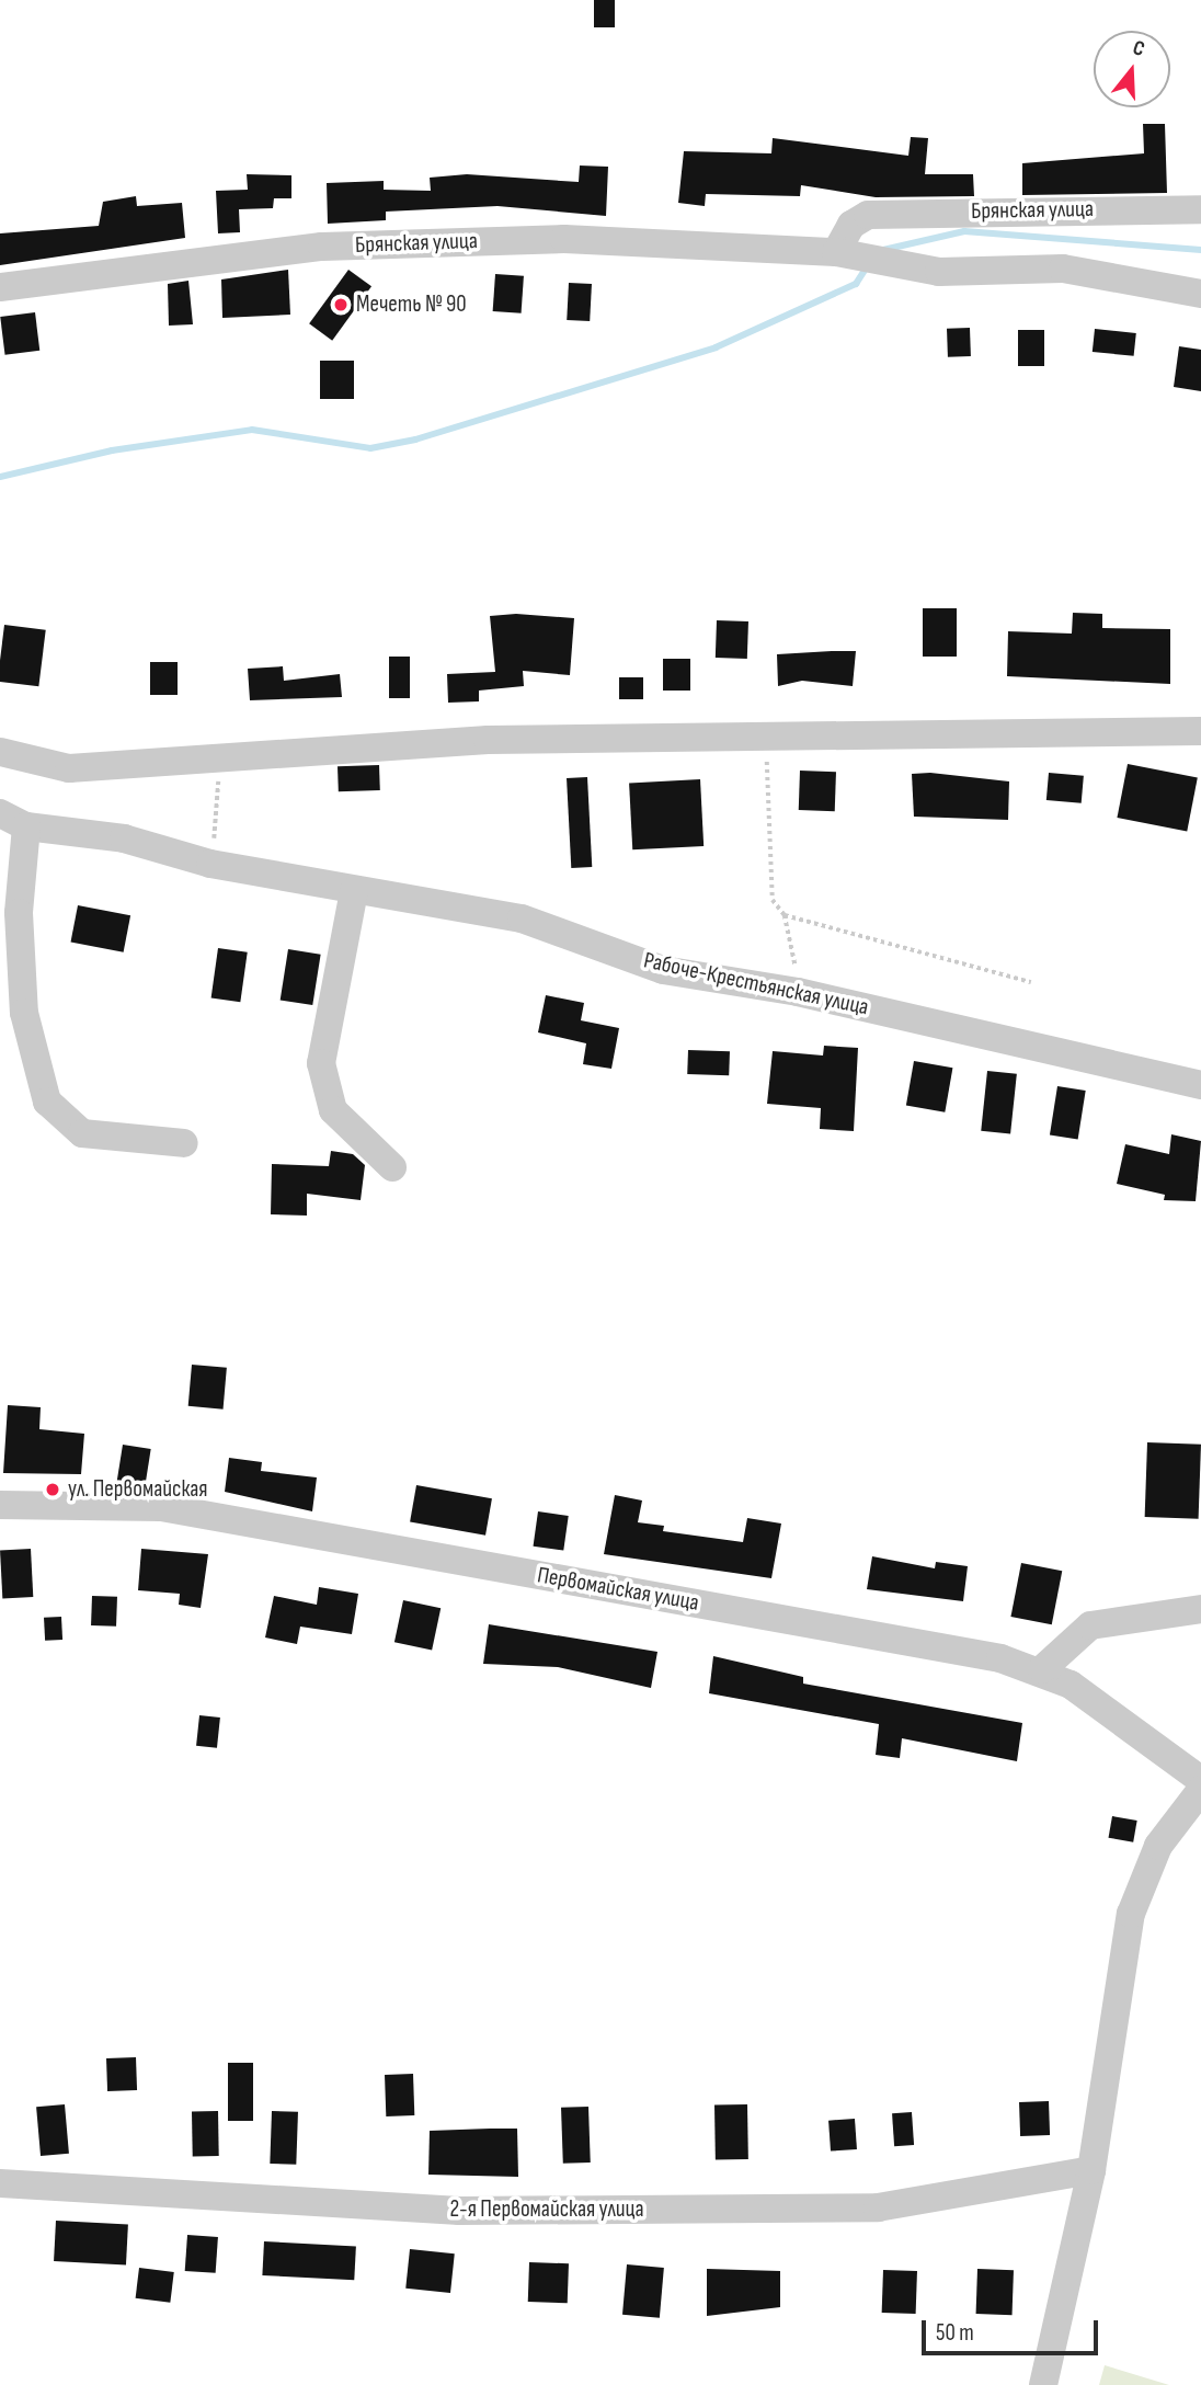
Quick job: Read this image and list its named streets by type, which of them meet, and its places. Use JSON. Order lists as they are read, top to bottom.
{
  "streets": {
    "street": [
      "Брянская улица",
      "Рабоче-Крестьянская улица",
      "Первомайская улица",
      "2-я Первомайская улица"
    ]
  },
  "places": ["Мечеть № 90", "ул. Первомайская"],
  "scale_bar": "50 m",
  "north": "top"
}
